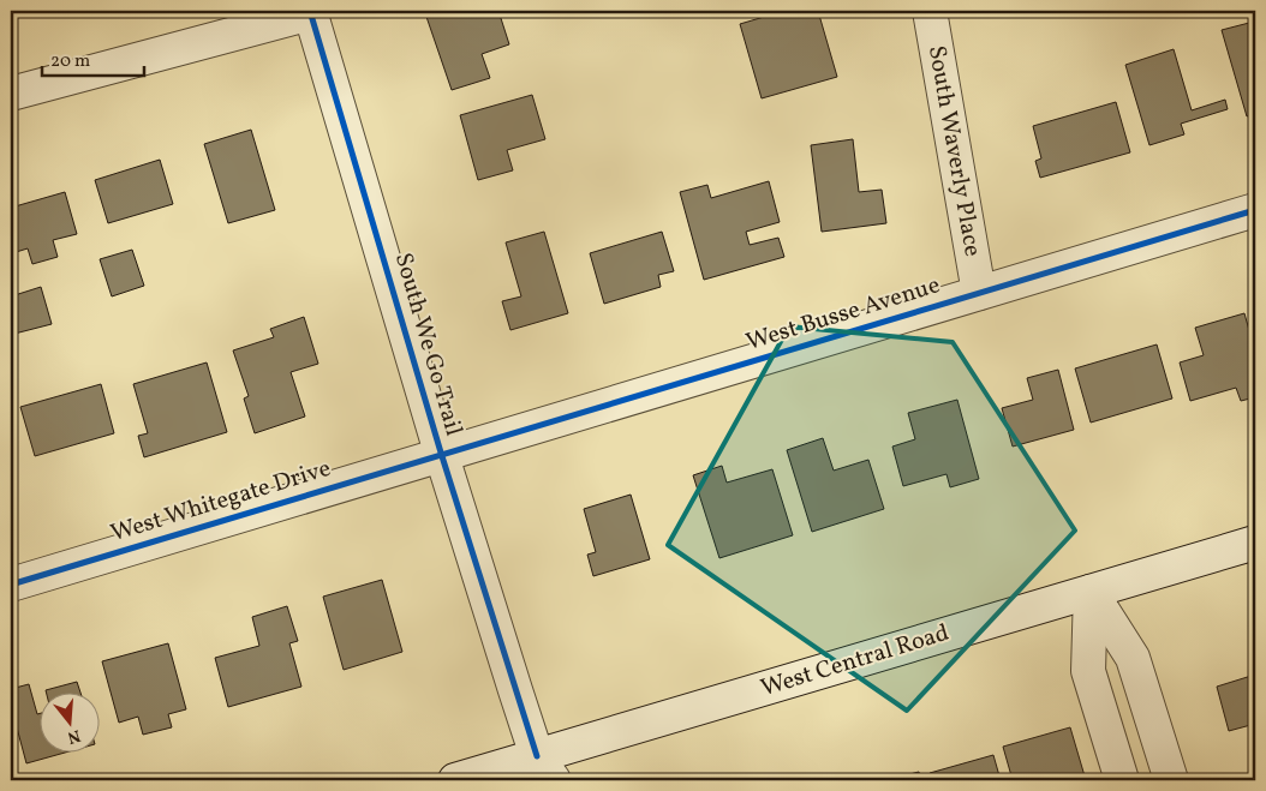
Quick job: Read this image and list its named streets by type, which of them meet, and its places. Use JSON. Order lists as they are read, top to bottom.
{
  "streets": {
    "street": [
      "South Waverly Place",
      "West Busse Avenue",
      "South We Go Trail",
      "West Whitegate Drive",
      "West Central Road"
    ]
  },
  "crossings": [
    ["South Waverly Place", "West Busse Avenue"],
    ["West Busse Avenue", "South We Go Trail"],
    ["West Busse Avenue", "West Whitegate Drive"],
    ["South We Go Trail", "West Whitegate Drive"],
    ["South We Go Trail", "West Central Road"]
  ],
  "scale_bar": "20 m",
  "north": "bottom"
}
